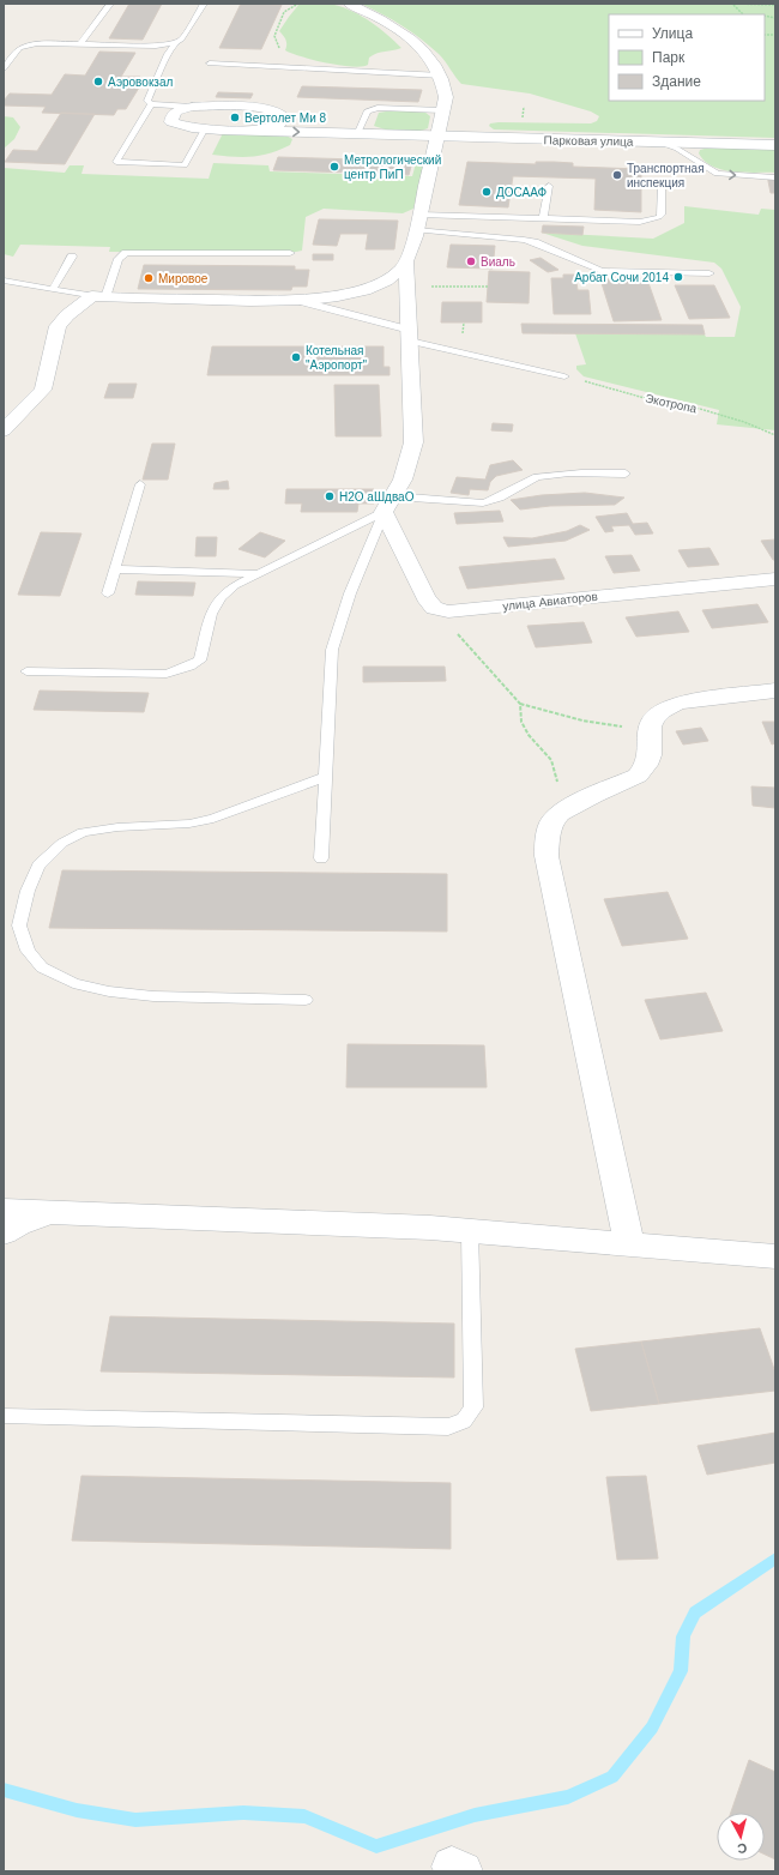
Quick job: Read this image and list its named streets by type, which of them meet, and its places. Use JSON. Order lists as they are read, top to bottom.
{
  "streets": {
    "street": ["Парковая улица", "улица Авиаторов"],
    "path": ["Экотропа"]
  },
  "places": [
    "Аэровокзал",
    "Вертолет Ми 8",
    "Метрологический центр ПиП",
    "Транспортная инспекция",
    "ДОСААФ",
    "Виаль",
    "Арбат Сочи 2014",
    "Мировое",
    "Котельная \"Аэропорт\"",
    "H2O аШдваО"
  ],
  "legend": ["Улица", "Парк", "Здание"],
  "north": "bottom"
}
